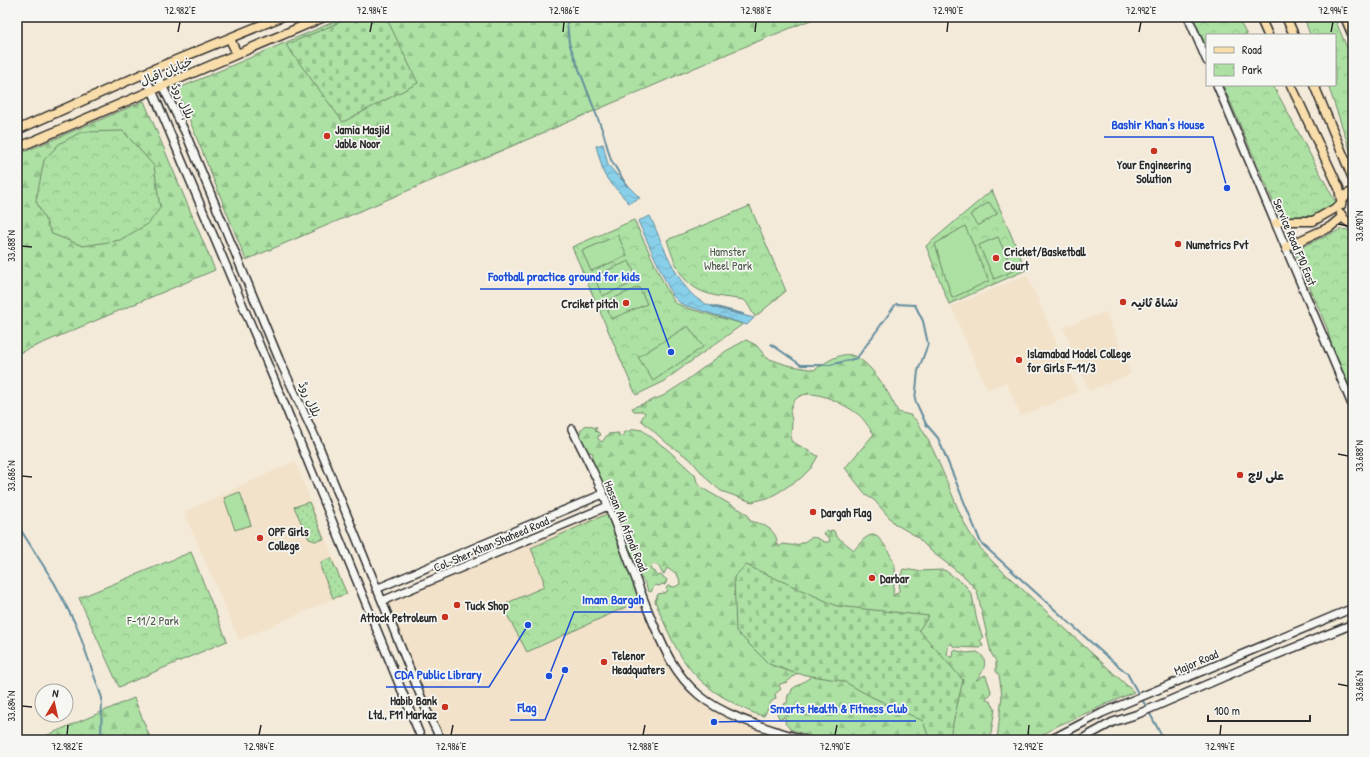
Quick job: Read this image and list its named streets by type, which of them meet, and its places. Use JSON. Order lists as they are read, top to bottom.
{
  "streets": {
    "main road": ["خیابان اقبال"],
    "street": [
      "ہلال روڈ",
      "Service Road F10 East",
      "Hassan Ali Afandi Road",
      "Col. Sher Khan Shaheed Road",
      "Major Road"
    ]
  },
  "crossings": [
    ["خیابان اقبال", "ہلال روڈ"],
    ["ہلال روڈ", "Col. Sher Khan Shaheed Road"],
    ["Hassan Ali Afandi Road", "Col. Sher Khan Shaheed Road"]
  ],
  "parks": ["Hamster Wheel Park", "F-11/2 Park"],
  "places": [
    "Jamia Masjid Jable Noor",
    "Your Engineering Solution",
    "Bashir Khan's House",
    "Numetrics Pvt",
    "Cricket/Basketball Court",
    "نشاۃ ثانیہ",
    "Crciket pitch",
    "Football practice ground for kids",
    "Islamabad Model College for Girls F-11/3",
    "علی لاج",
    "Dargah Flag",
    "OPF Girls College",
    "Darbar",
    "Tuck Shop",
    "Attock Petroleum",
    "CDA Public Library",
    "Telenor Headquaters",
    "Flag",
    "Imam Bargah",
    "Habib Bank Ltd., F11 Markaz",
    "Smarts Health & Fitness Club"
  ],
  "legend": ["Road", "Park"],
  "scale_bar": "100 m",
  "north": "top",
  "coordinates": [
    "72.982°E",
    "72.984°E",
    "72.986°E",
    "72.988°E",
    "72.990°E",
    "72.992°E",
    "72.994°E",
    "33.690°N",
    "33.688°N",
    "33.686°N",
    "33.684°N"
  ]
}
